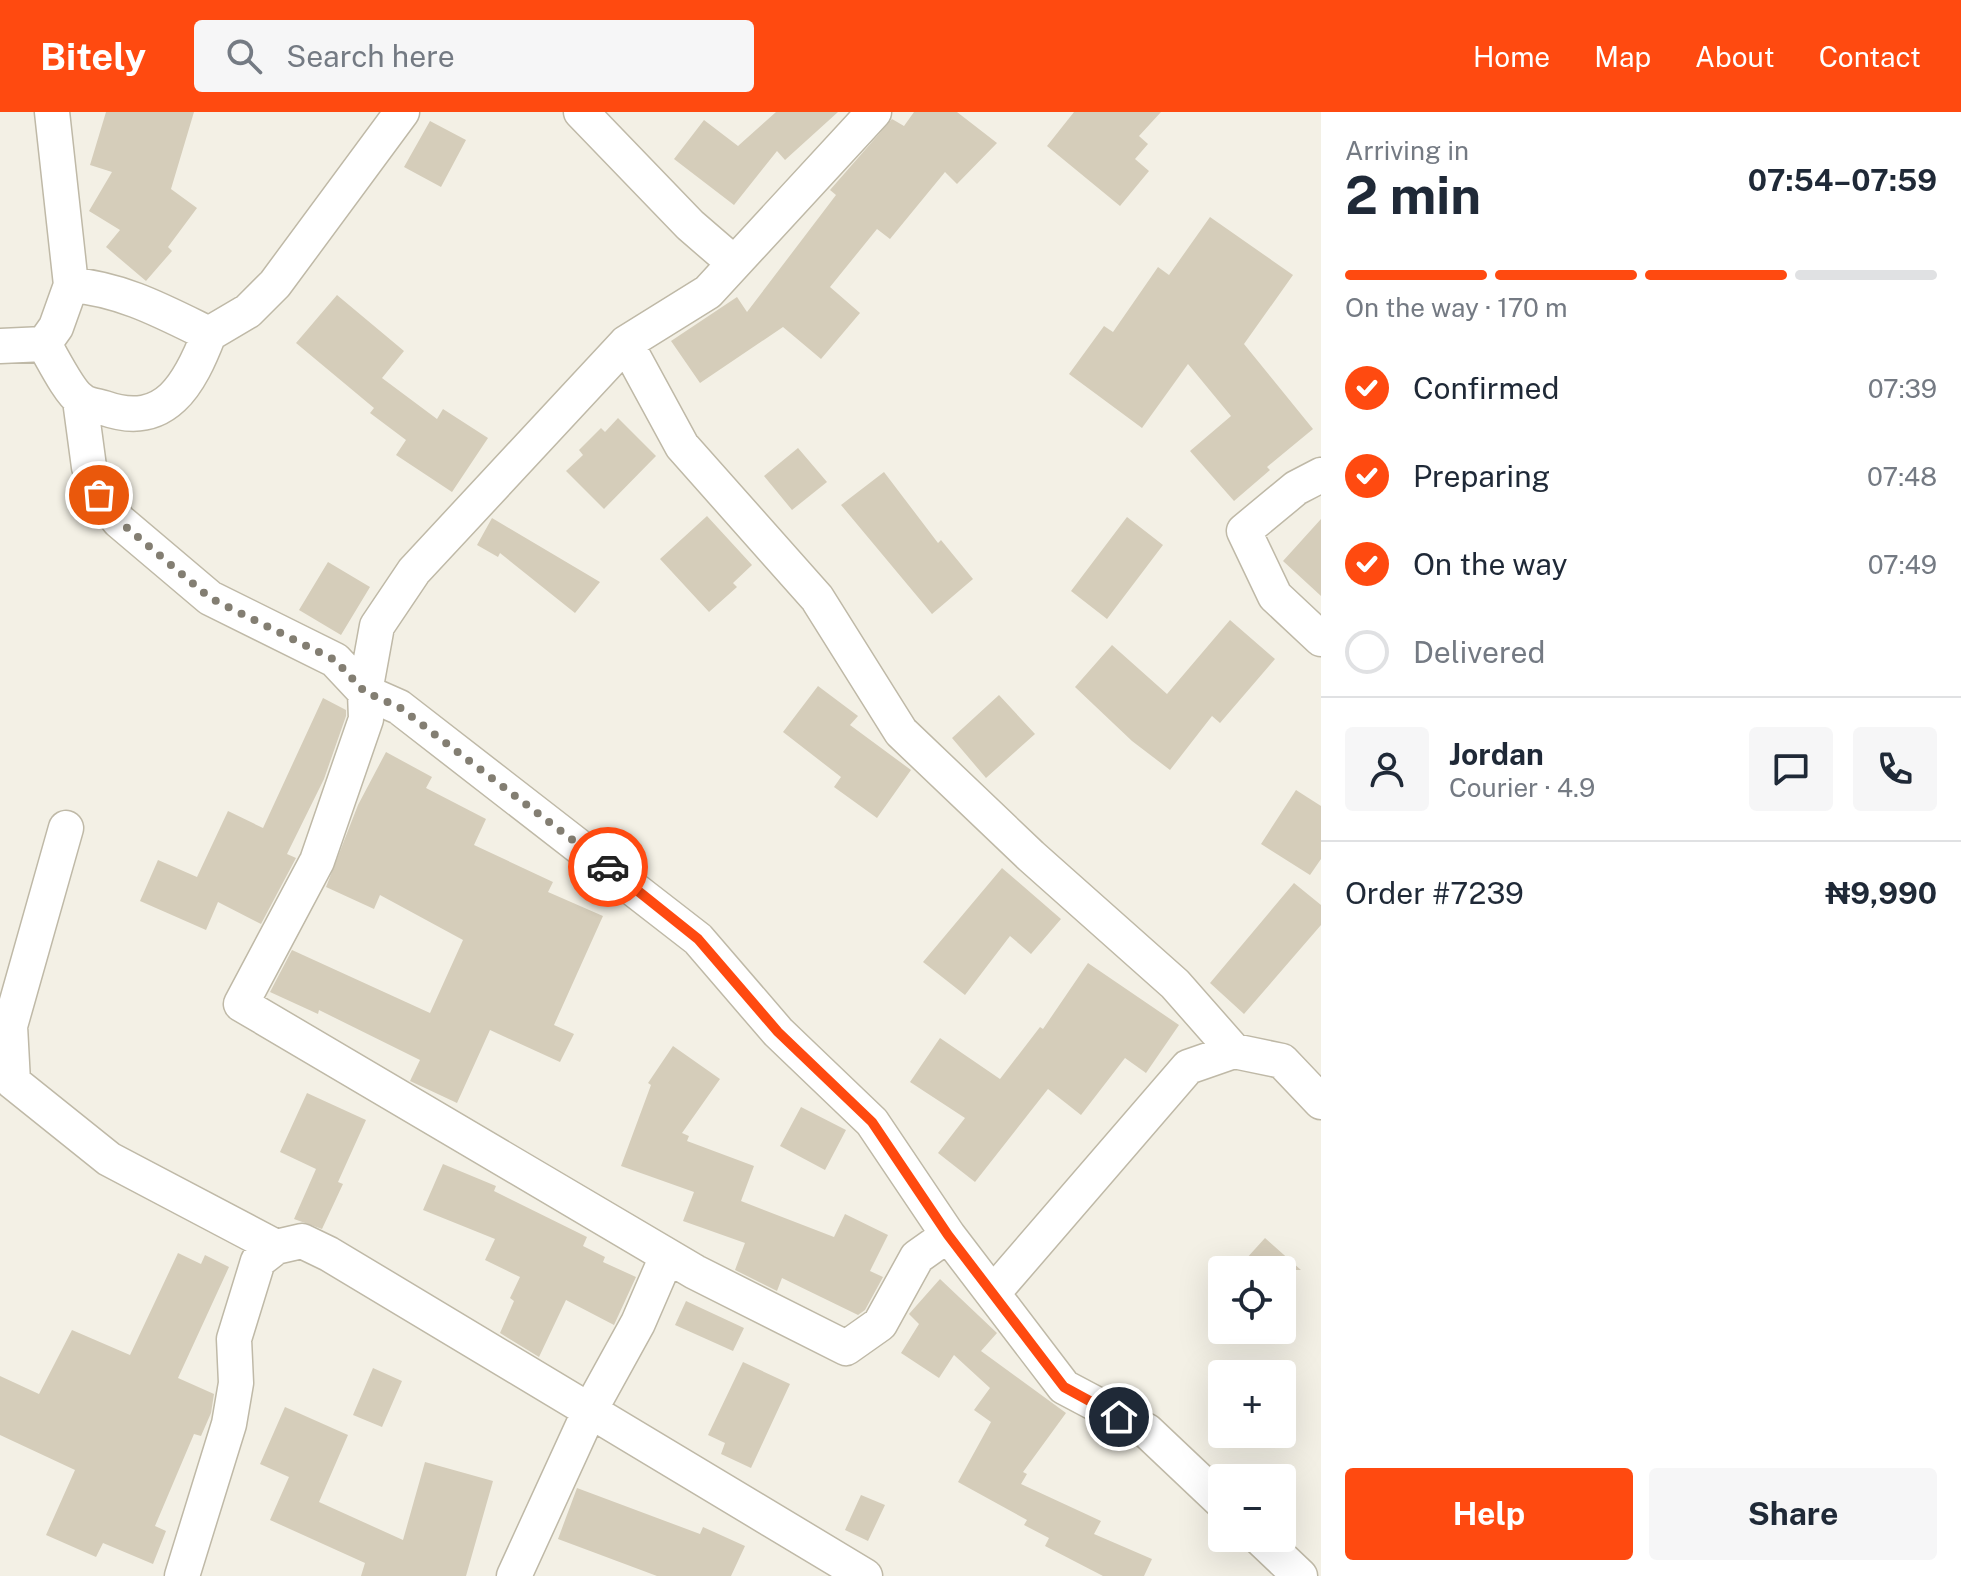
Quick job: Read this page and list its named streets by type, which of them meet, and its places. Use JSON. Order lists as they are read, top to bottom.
{
  "page": {
    "header": "Bitely",
    "search": "Search here",
    "nav": [
      "Home",
      "Map",
      "About",
      "Contact"
    ],
    "heading": ["2 min", "Arriving in", "07:54–07:59"],
    "panel": [
      "Jordan",
      "Courier · 4.9",
      "Order #7239",
      "₦9,990"
    ],
    "bar": "On the way · 170 m",
    "list": [
      ["Confirmed", "07:39"],
      ["Preparing", "07:48"],
      ["On the way", "07:49"],
      "Delivered"
    ],
    "map_buttons": ["+", "−"],
    "buttons": ["Help", "Share"]
  }
}
